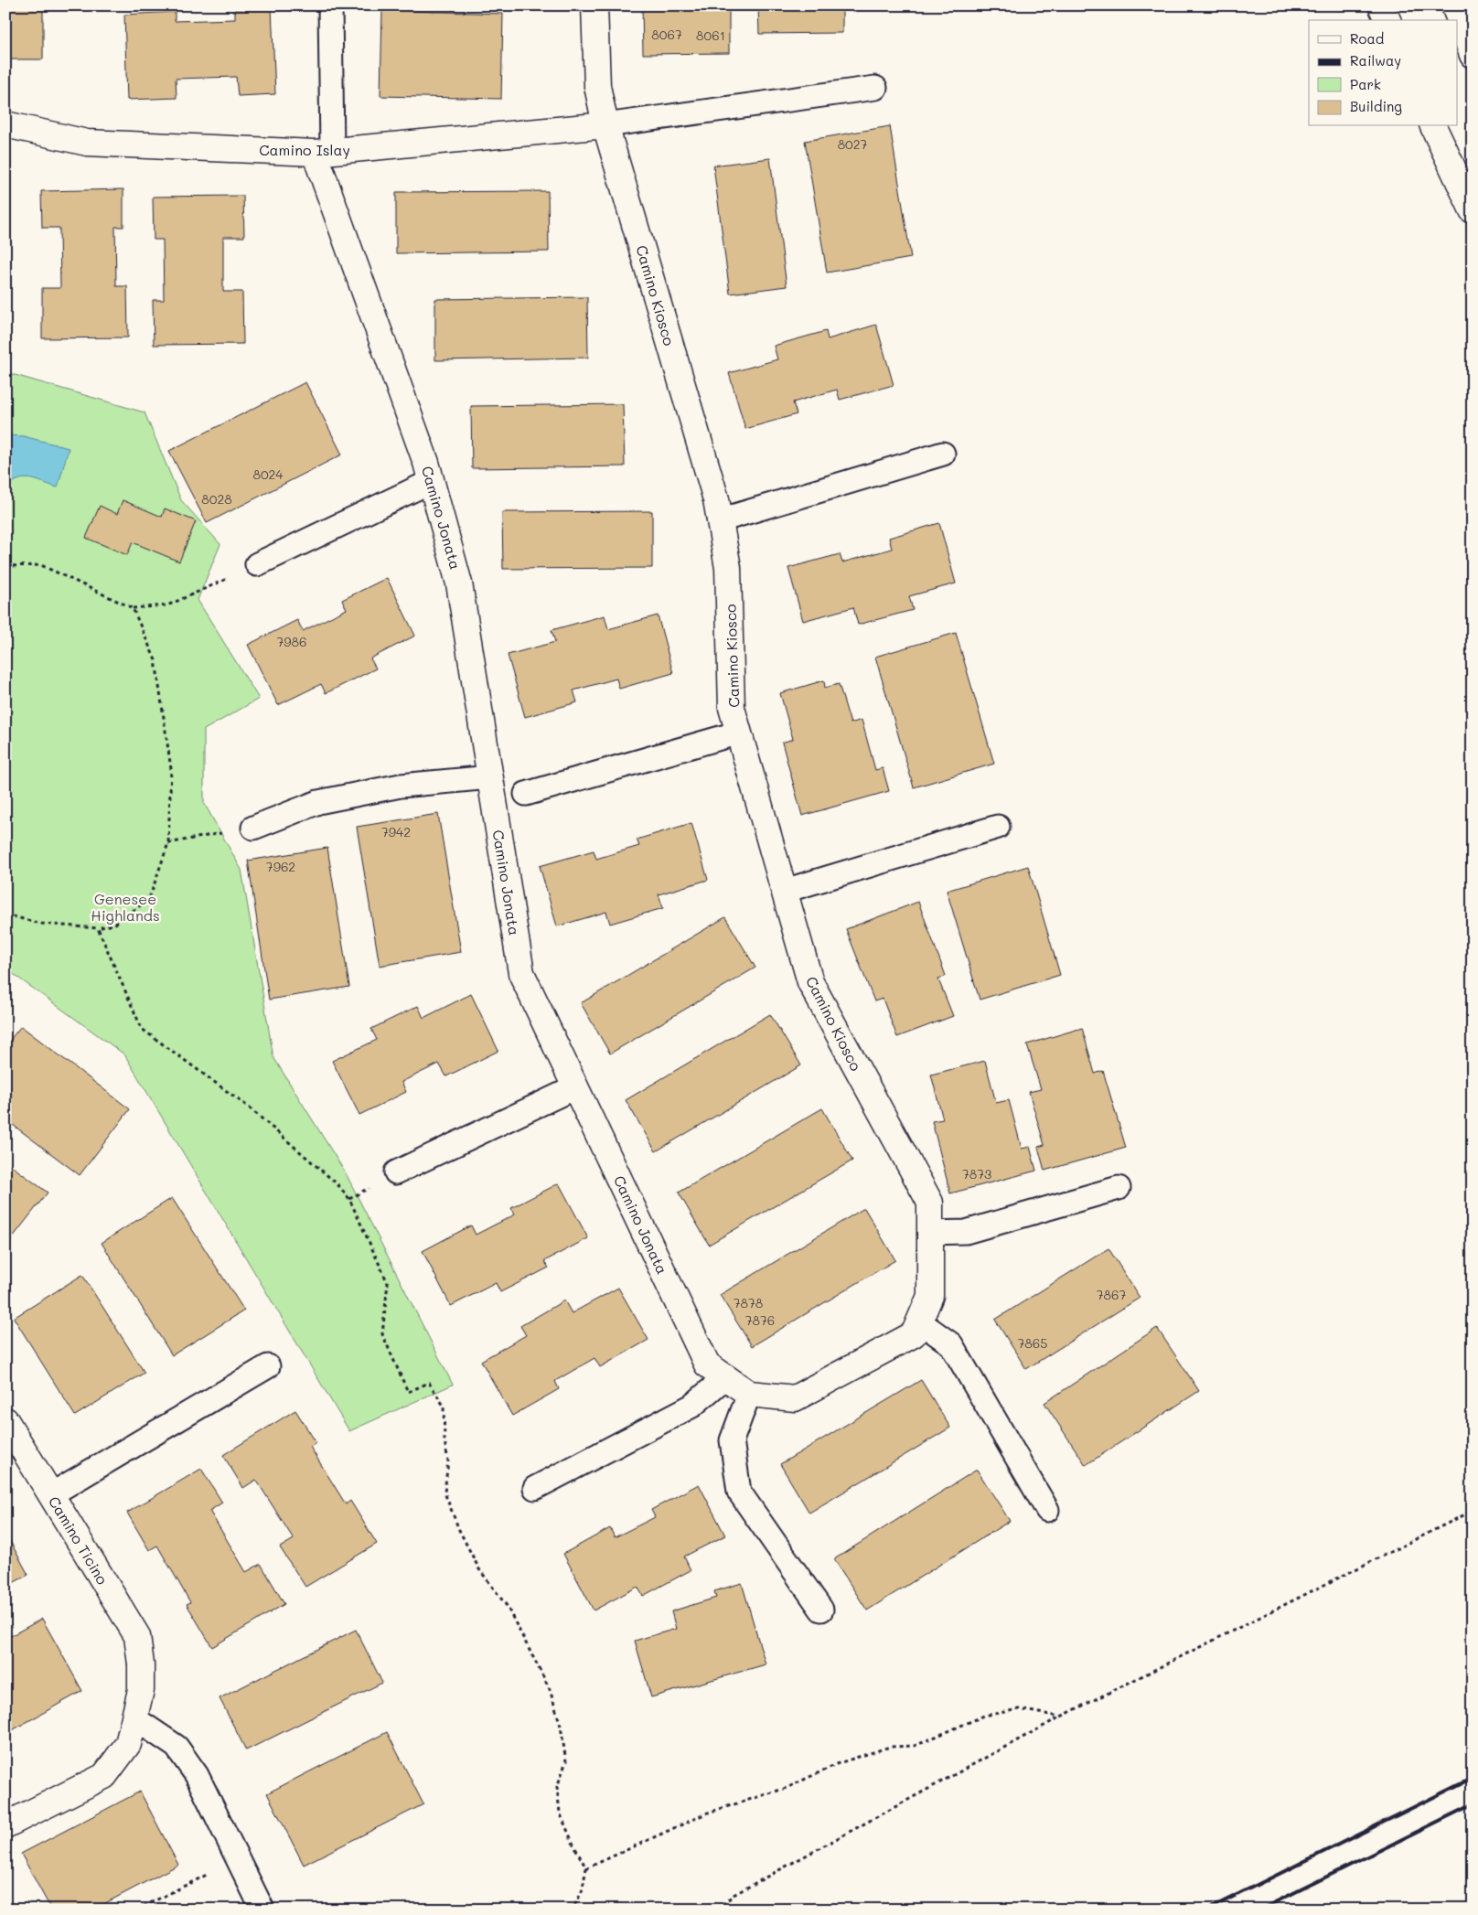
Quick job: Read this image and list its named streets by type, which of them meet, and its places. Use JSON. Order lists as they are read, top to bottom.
{
  "streets": {
    "street": [
      "Camino Islay",
      "Camino Kiosco",
      "Camino Jonata",
      "Camino Ticino"
    ]
  },
  "crossings": [
    ["Camino Islay", "Camino Kiosco"],
    ["Camino Islay", "Camino Jonata"],
    ["Camino Kiosco", "Camino Jonata"]
  ],
  "parks": ["Genesee Highlands"],
  "house_numbers": [
    "8067",
    "8061",
    "8027",
    "8024",
    "8028",
    "7986",
    "7942",
    "7962",
    "7873",
    "7867",
    "7878",
    "7876",
    "7865"
  ],
  "legend": [
    "Road",
    "Railway",
    "Park",
    "Building"
  ]
}
